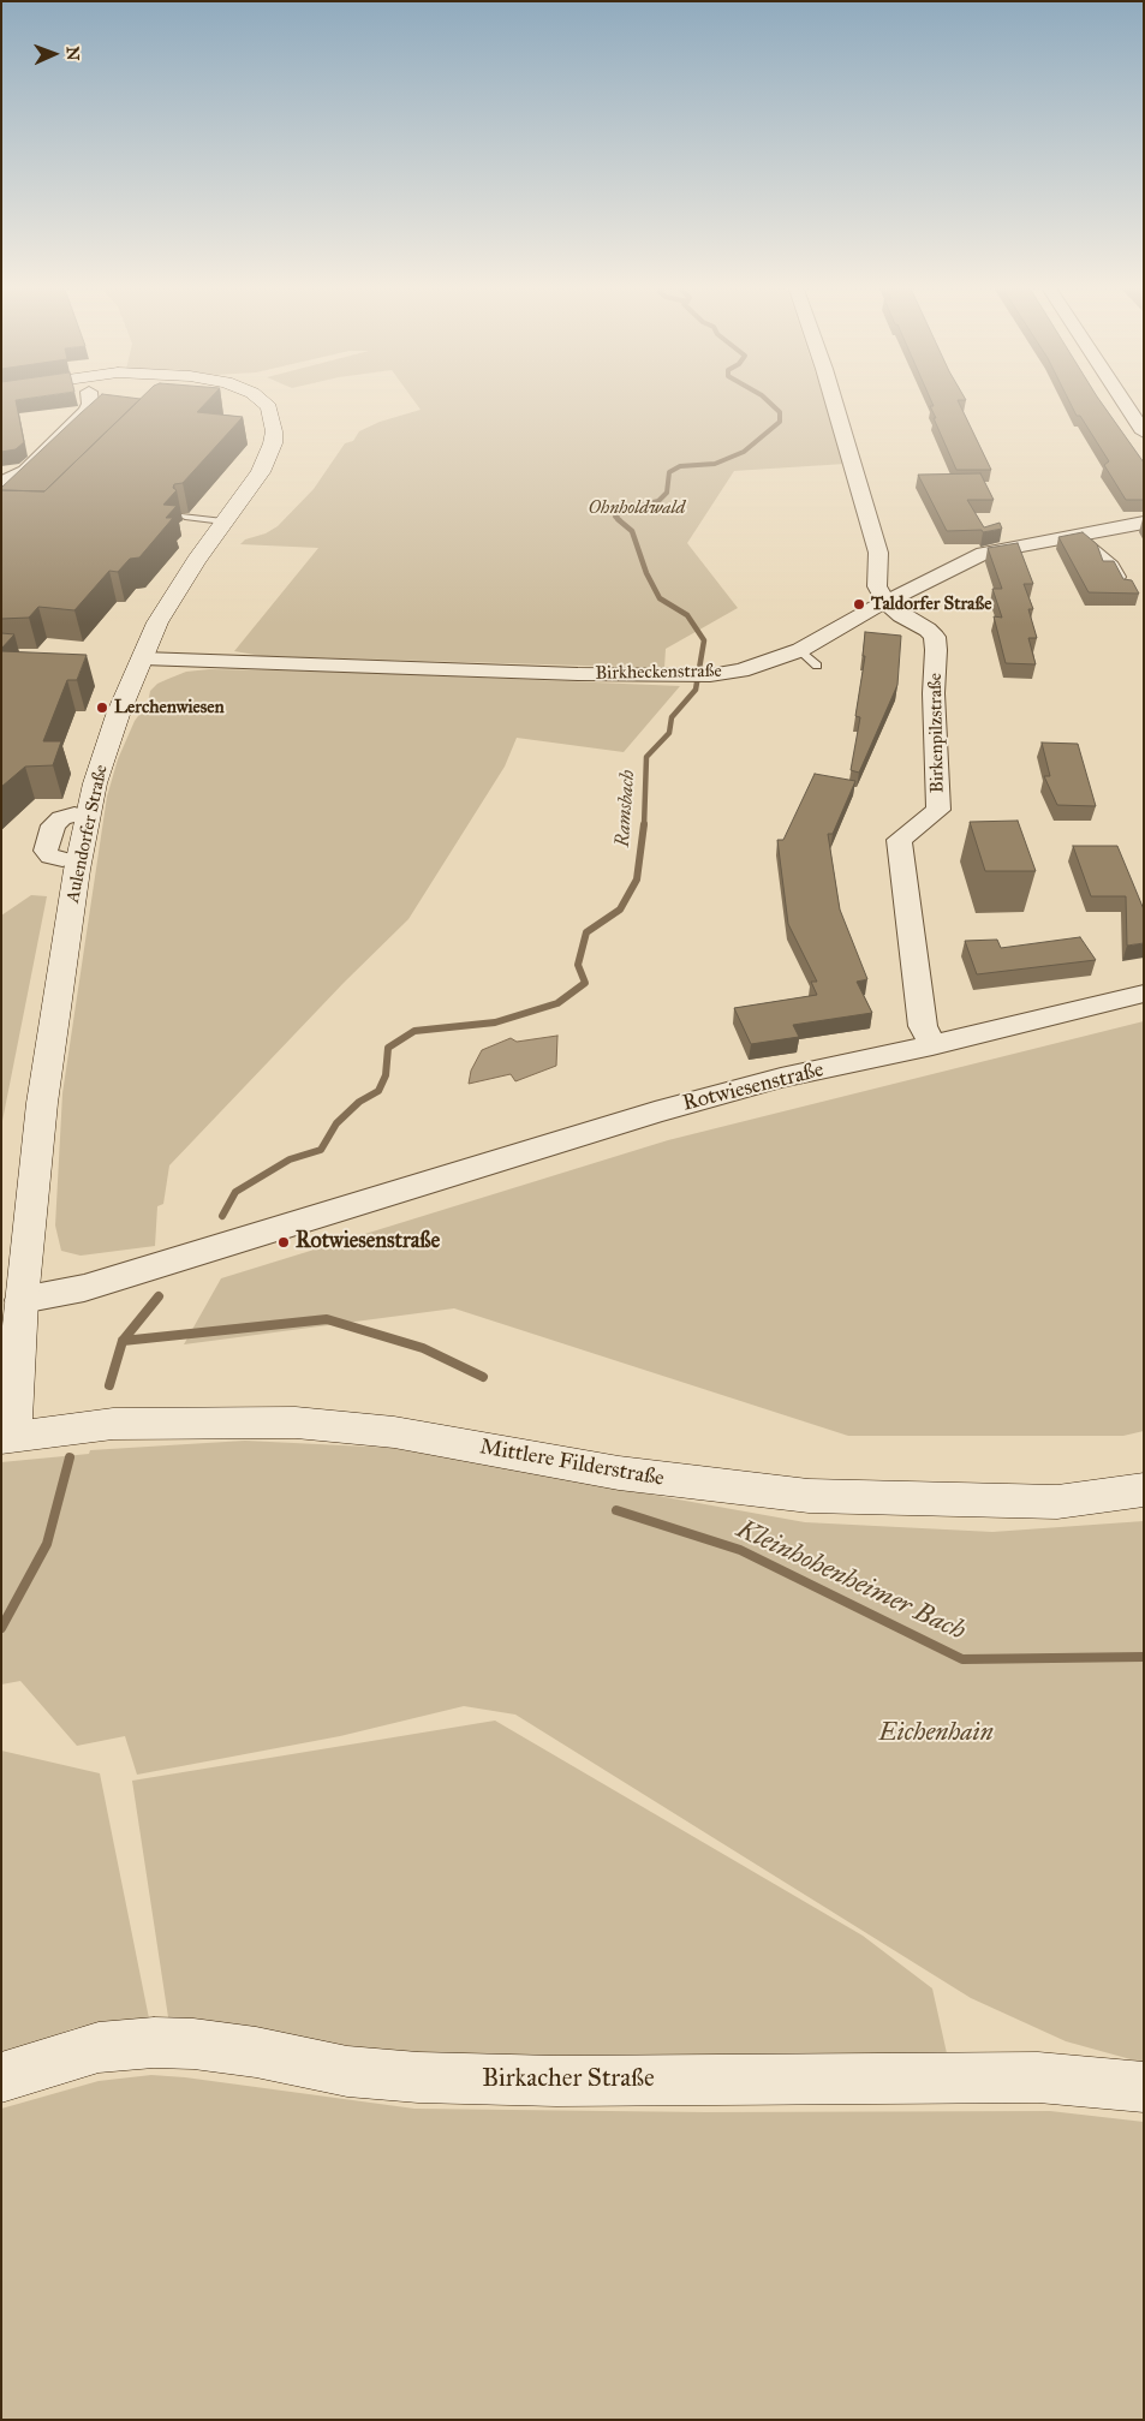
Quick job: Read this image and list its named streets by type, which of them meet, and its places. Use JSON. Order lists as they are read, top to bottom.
{
  "streets": {
    "main road": ["Aulendorfer Straße", "Mittlere Filderstraße", "Birkacher Straße"],
    "street": ["Birkheckenstraße", "Birkenpilzstraße", "Rotwiesenstraße"]
  },
  "crossings": [
    ["Birkheckenstraße", "Birkenpilzstraße"],
    ["Birkheckenstraße", "Aulendorfer Straße"],
    ["Birkenpilzstraße", "Rotwiesenstraße"],
    ["Aulendorfer Straße", "Rotwiesenstraße"],
    ["Aulendorfer Straße", "Mittlere Filderstraße"]
  ],
  "water": ["Ramsbach", "Kleinhohenheimer Bach"],
  "parks": ["Ohnholdwald", "Eichenhain"],
  "places": ["Taldorfer Straße", "Lerchenwiesen", "Rotwiesenstraße"],
  "north": "right"
}
